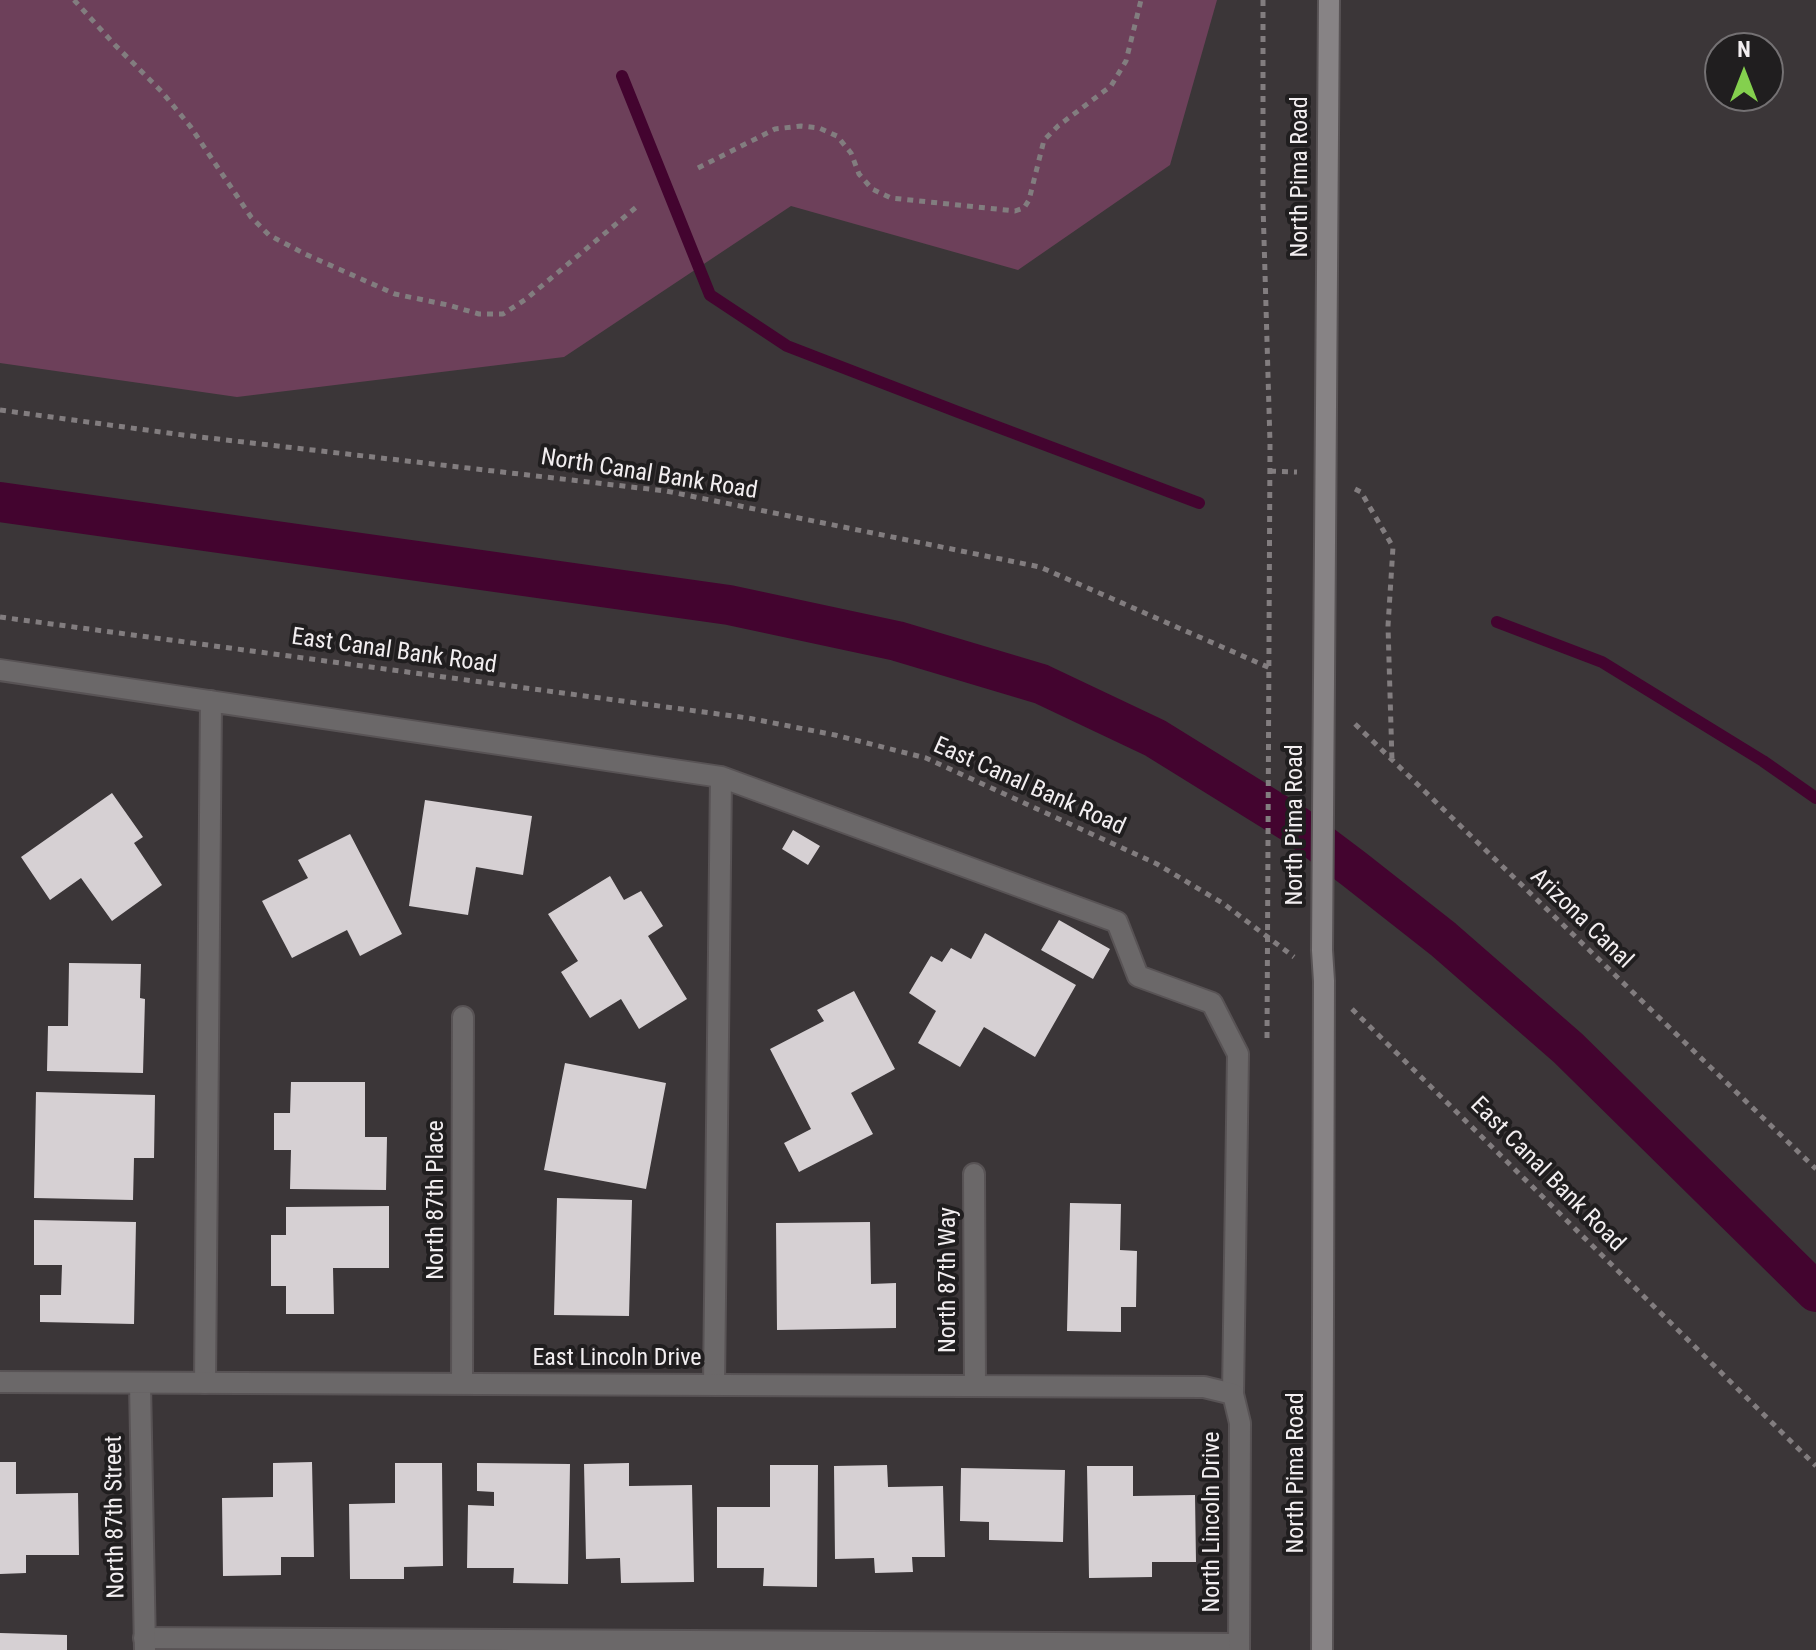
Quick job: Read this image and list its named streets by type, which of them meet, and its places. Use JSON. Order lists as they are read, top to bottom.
{
  "streets": {
    "main road": ["North Pima Road"],
    "street": [
      "North 87th Place",
      "North 87th Way",
      "East Lincoln Drive",
      "North 87th Street",
      "North Lincoln Drive"
    ],
    "path": ["North Canal Bank Road", "East Canal Bank Road", "Arizona Canal"]
  },
  "crossings": [
    ["North Pima Road", "East Canal Bank Road"],
    ["North Pima Road", "Arizona Canal"],
    ["North 87th Place", "East Lincoln Drive"],
    ["North 87th Way", "East Lincoln Drive"],
    ["East Lincoln Drive", "North 87th Street"],
    ["East Lincoln Drive", "North Lincoln Drive"]
  ],
  "north": "top"
}
